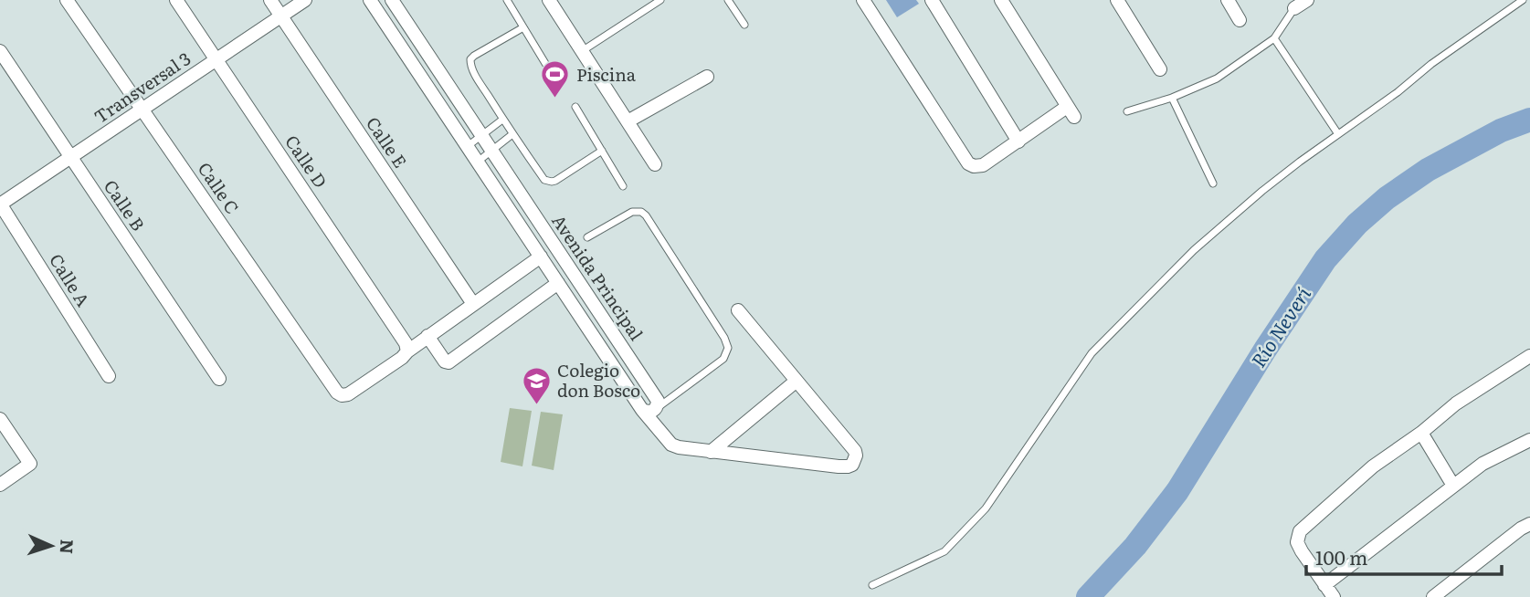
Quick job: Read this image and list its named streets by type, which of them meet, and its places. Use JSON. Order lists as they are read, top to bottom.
{
  "streets": {
    "street": [
      "Transversal 3",
      "Calle E",
      "Calle D",
      "Calle C",
      "Calle B",
      "Avenida Principal",
      "Calle A"
    ]
  },
  "crossings": [
    ["Transversal 3", "Calle E"],
    ["Transversal 3", "Calle D"],
    ["Transversal 3", "Calle C"],
    ["Transversal 3", "Calle B"],
    ["Transversal 3", "Calle A"],
    ["Calle D", "Calle C"]
  ],
  "water": ["Río Neverí"],
  "places": {
    "sports": ["Piscina"],
    "school or university": ["Colegio don Bosco"]
  },
  "scale_bar": "100 m",
  "north": "right"
}
